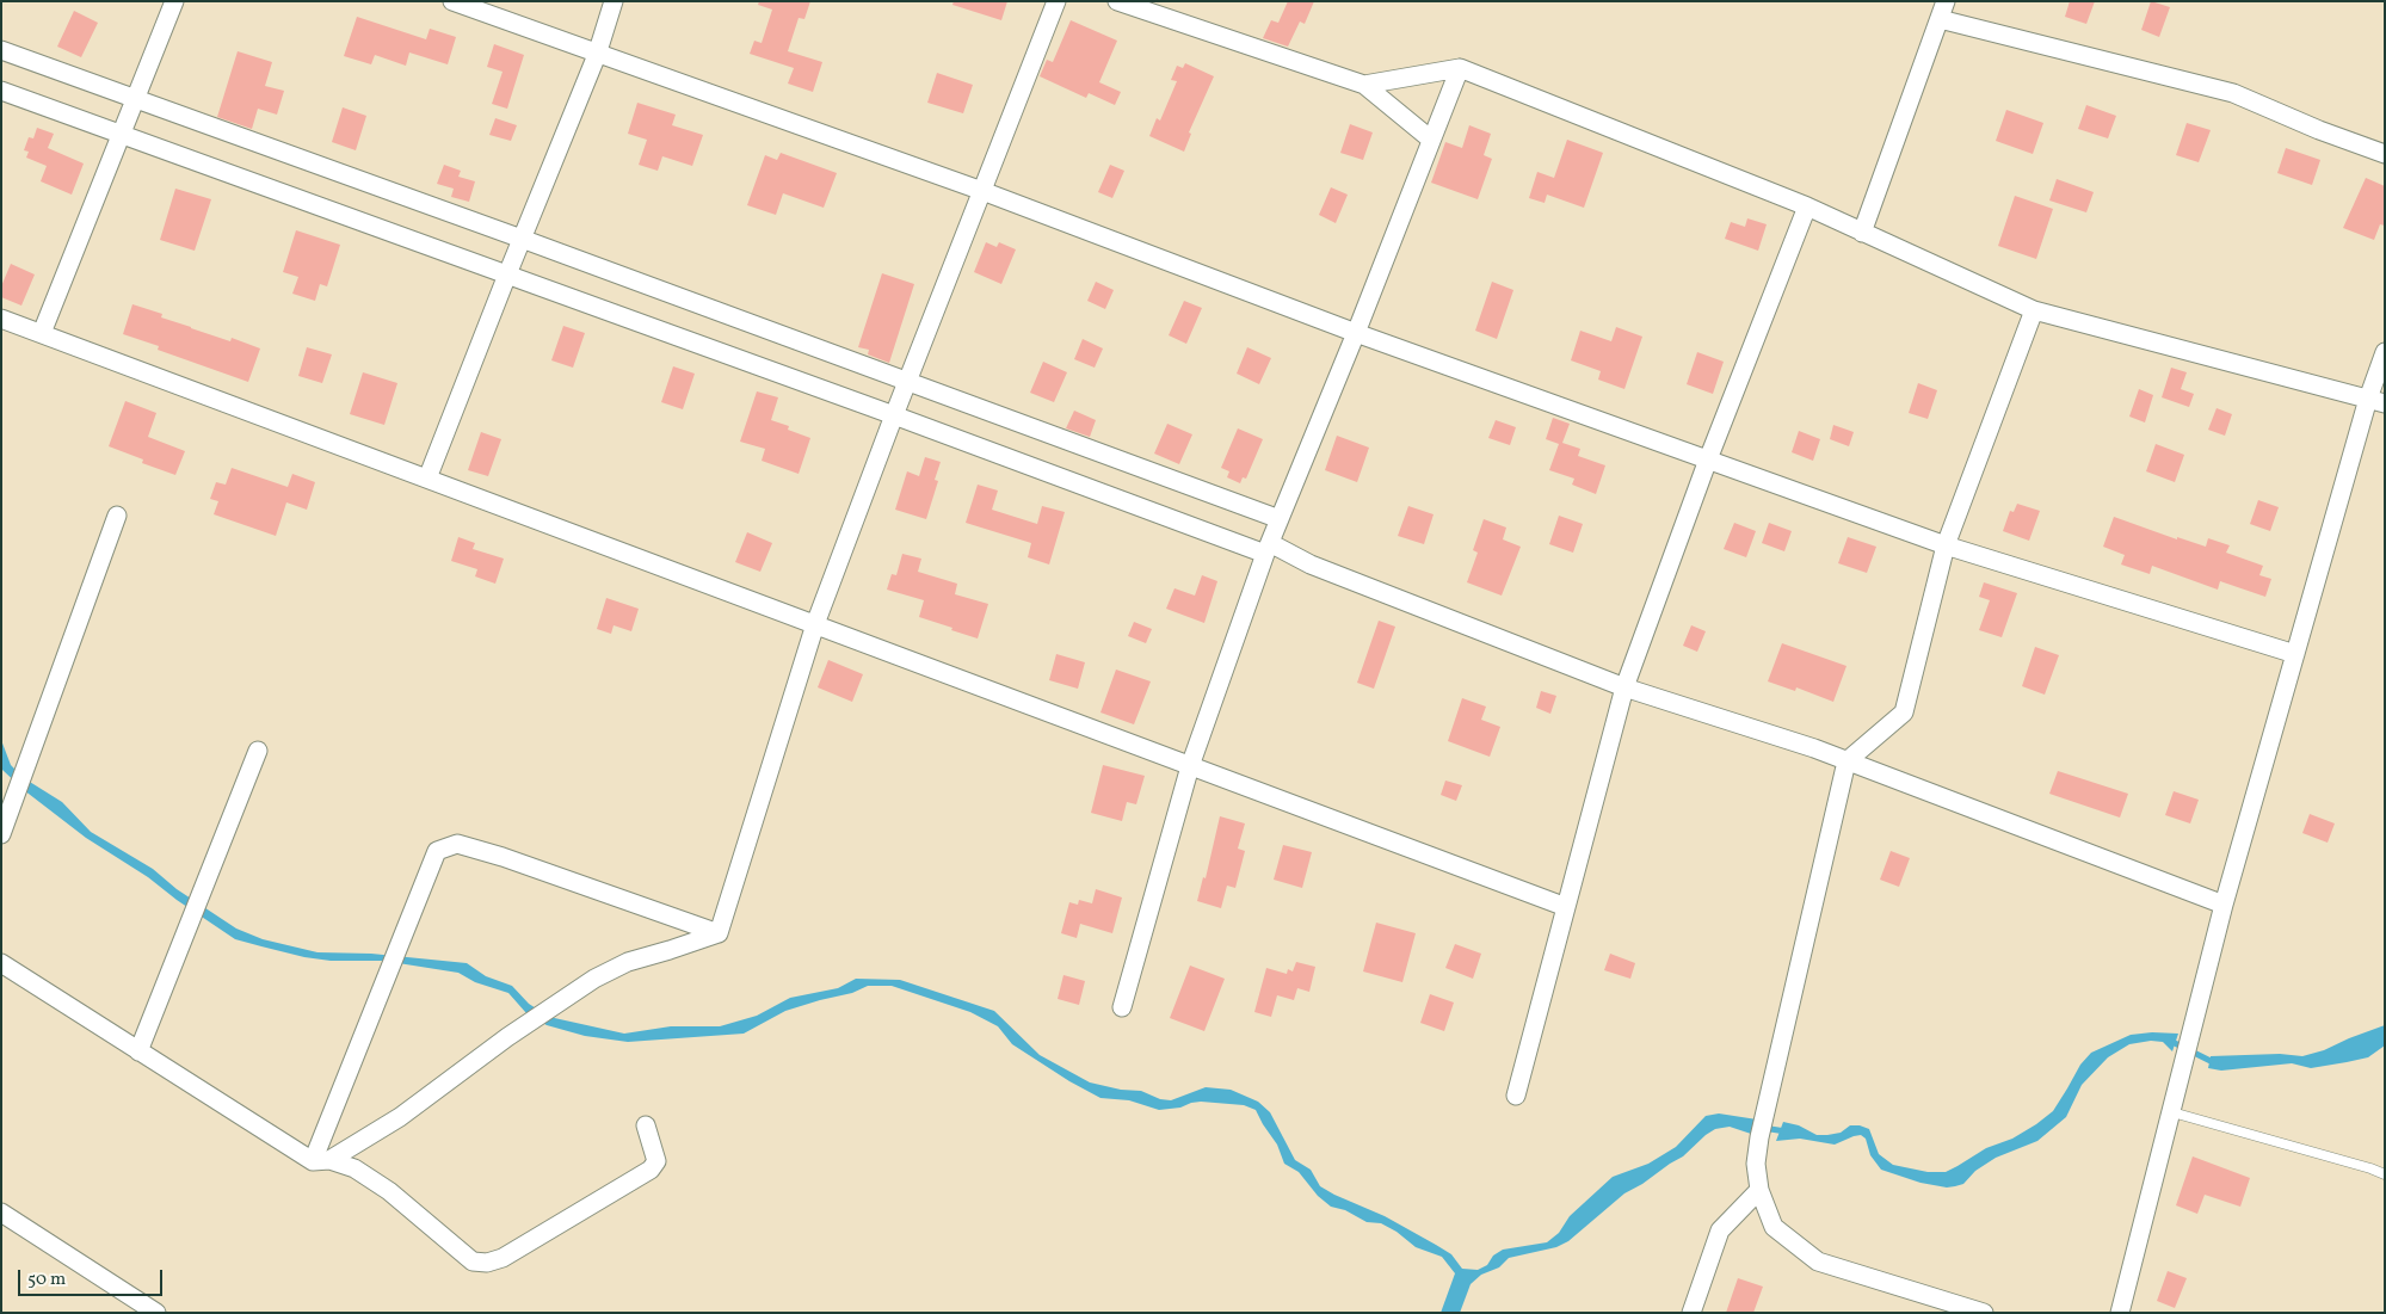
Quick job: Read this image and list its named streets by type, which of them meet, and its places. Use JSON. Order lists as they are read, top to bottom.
{
  "scale_bar": "50 m"
}
